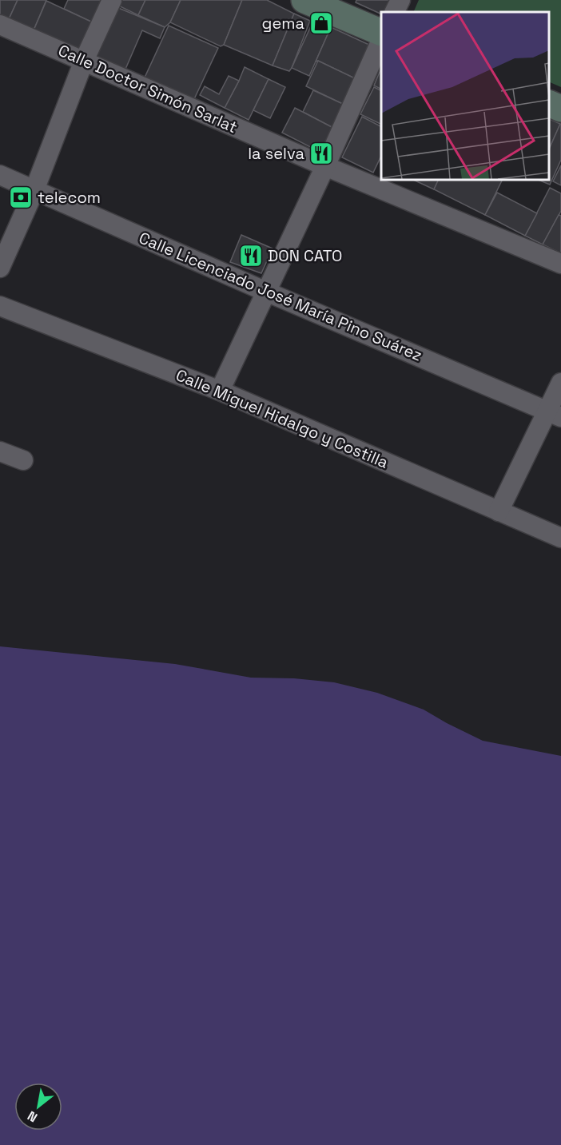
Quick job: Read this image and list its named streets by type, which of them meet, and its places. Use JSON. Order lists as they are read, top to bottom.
{
  "streets": {
    "street": ["Calle Doctor Simón Sarlat", "Calle Licenciado José María Pino Suárez", "Calle Miguel Hidalgo y Costilla"]
  },
  "places": {
    "shop": ["gema"],
    "restaurant": ["la selva", "DON CATO"],
    "bank": ["telecom"]
  },
  "north": "bottom left"
}
